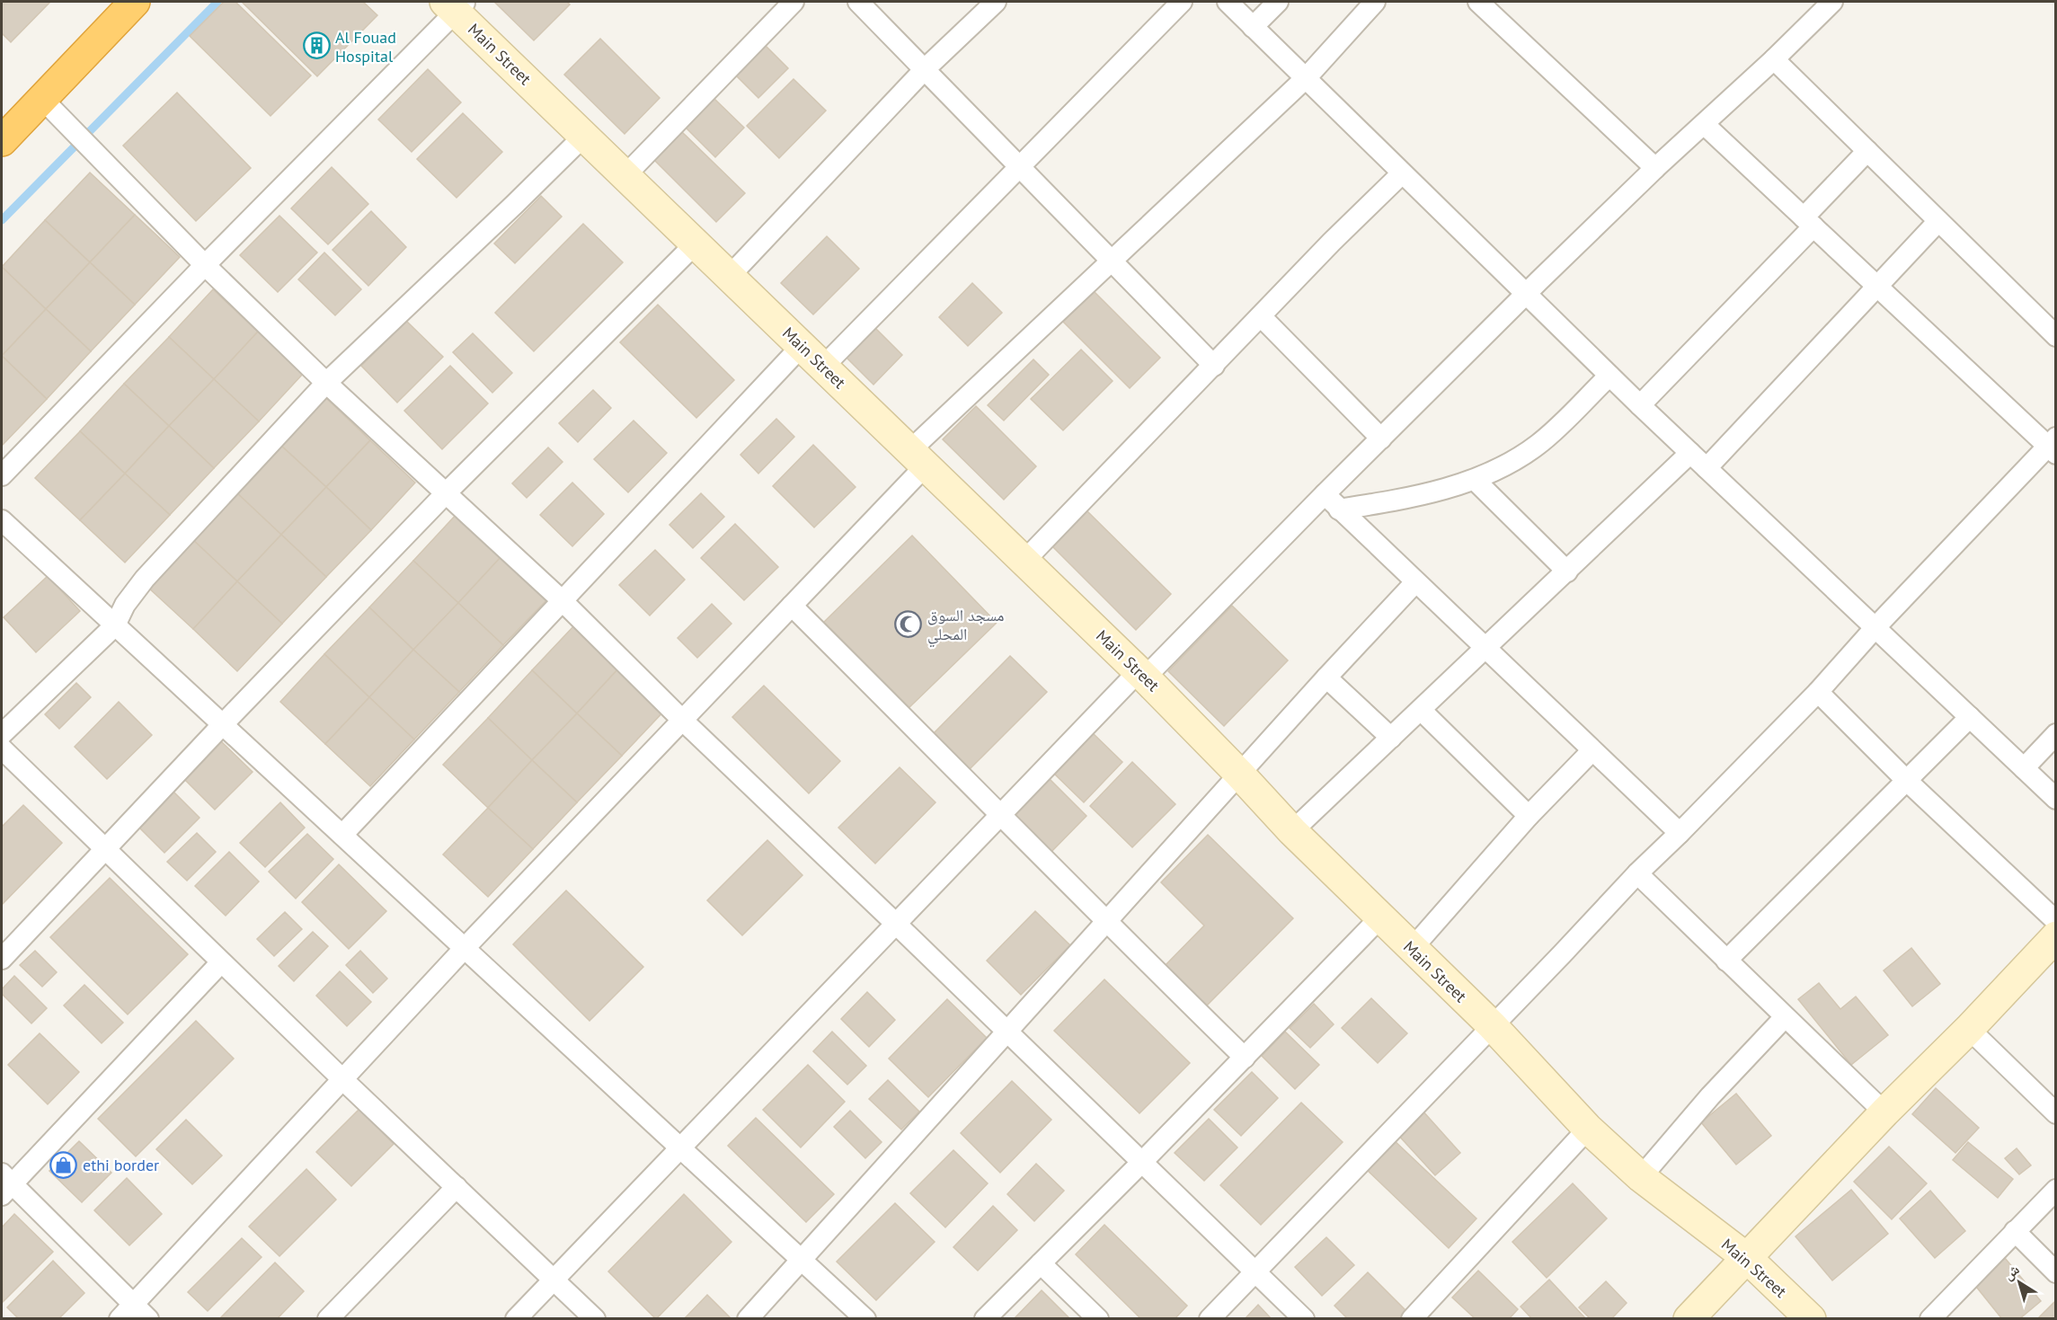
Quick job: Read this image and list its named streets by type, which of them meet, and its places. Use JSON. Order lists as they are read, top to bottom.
{
  "streets": {
    "street": ["Main Street"]
  },
  "places": {
    "building": ["Al Fouad Hospital"],
    "mosque": ["مسجد السوق المحلي"],
    "shop": ["ethi border"]
  },
  "north": "top left"
}
